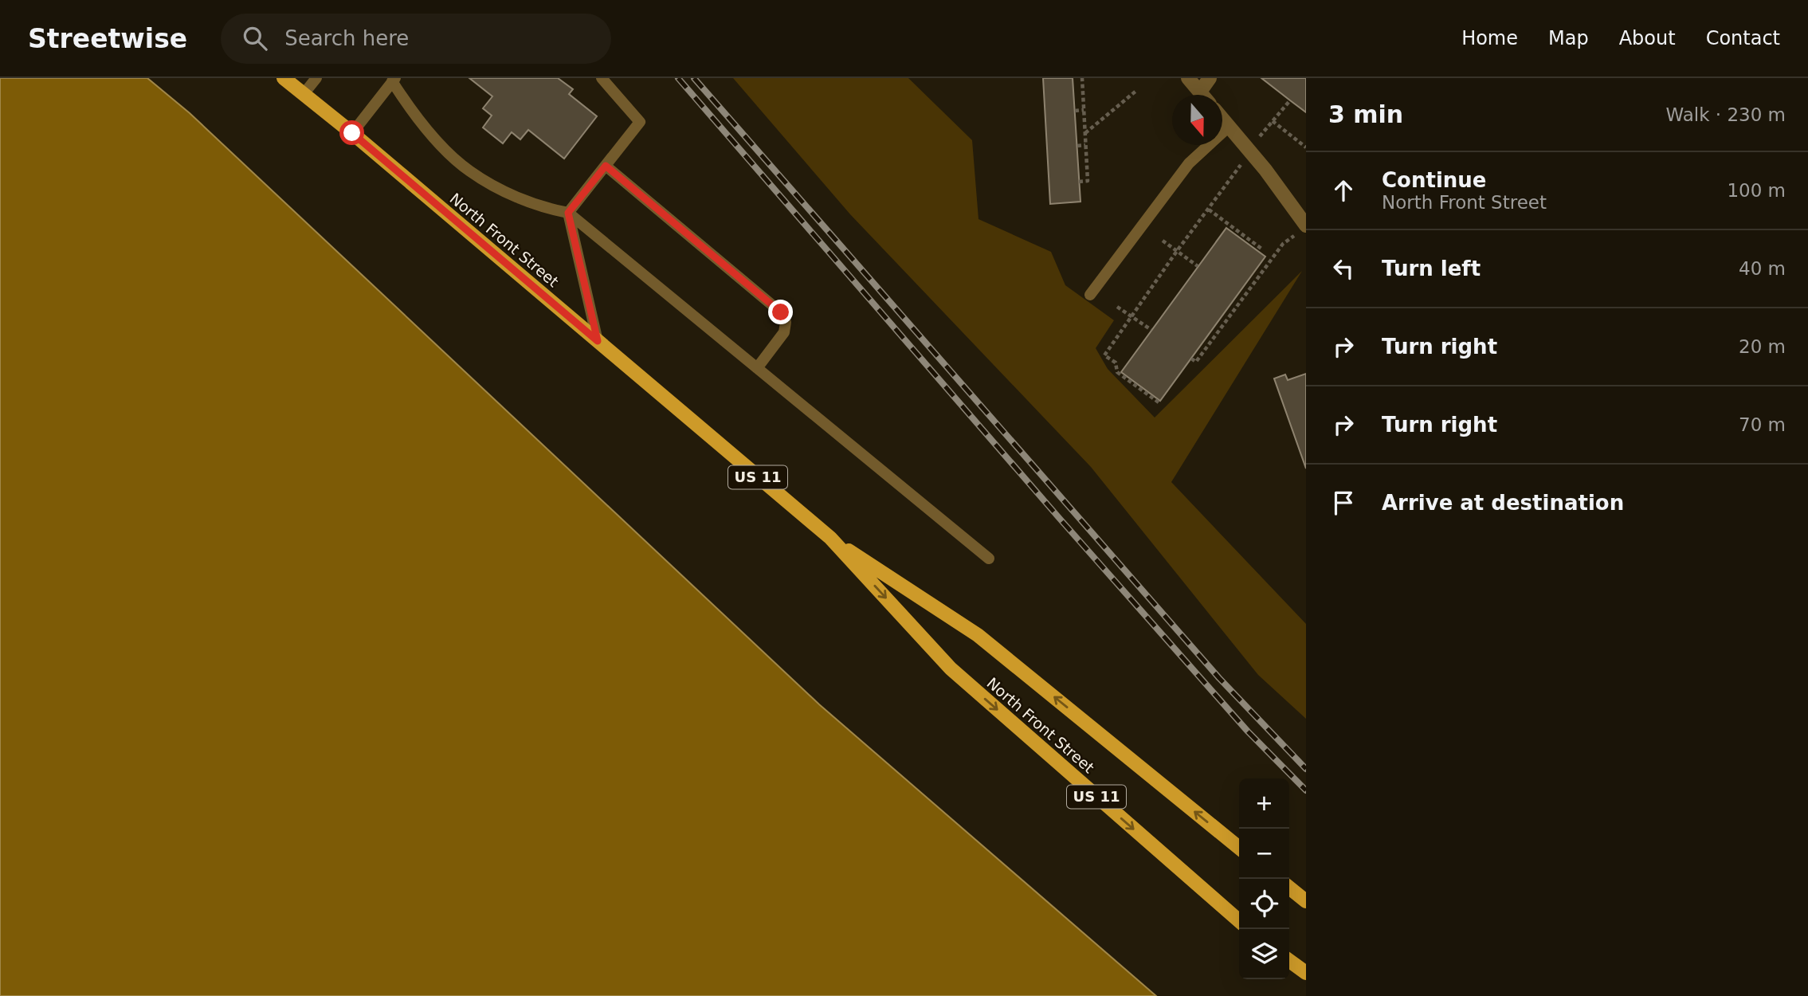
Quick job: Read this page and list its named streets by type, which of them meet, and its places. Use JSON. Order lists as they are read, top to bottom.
{
  "streets": {
    "main road": ["North Front Street", "US 11"]
  },
  "north": "bottom",
  "page": {
    "header": "Streetwise",
    "search": "Search here",
    "nav": [
      "Home",
      "Map",
      "About",
      "Contact"
    ],
    "heading": ["3 min", "Walk · 230 m"],
    "list": [
      ["Continue", "North Front Street", "100 m"],
      ["Turn left", "40 m"],
      ["Turn right", "20 m"],
      ["Turn right", "70 m"],
      "Arrive at destination"
    ],
    "map_buttons": ["+", "−"]
  }
}
